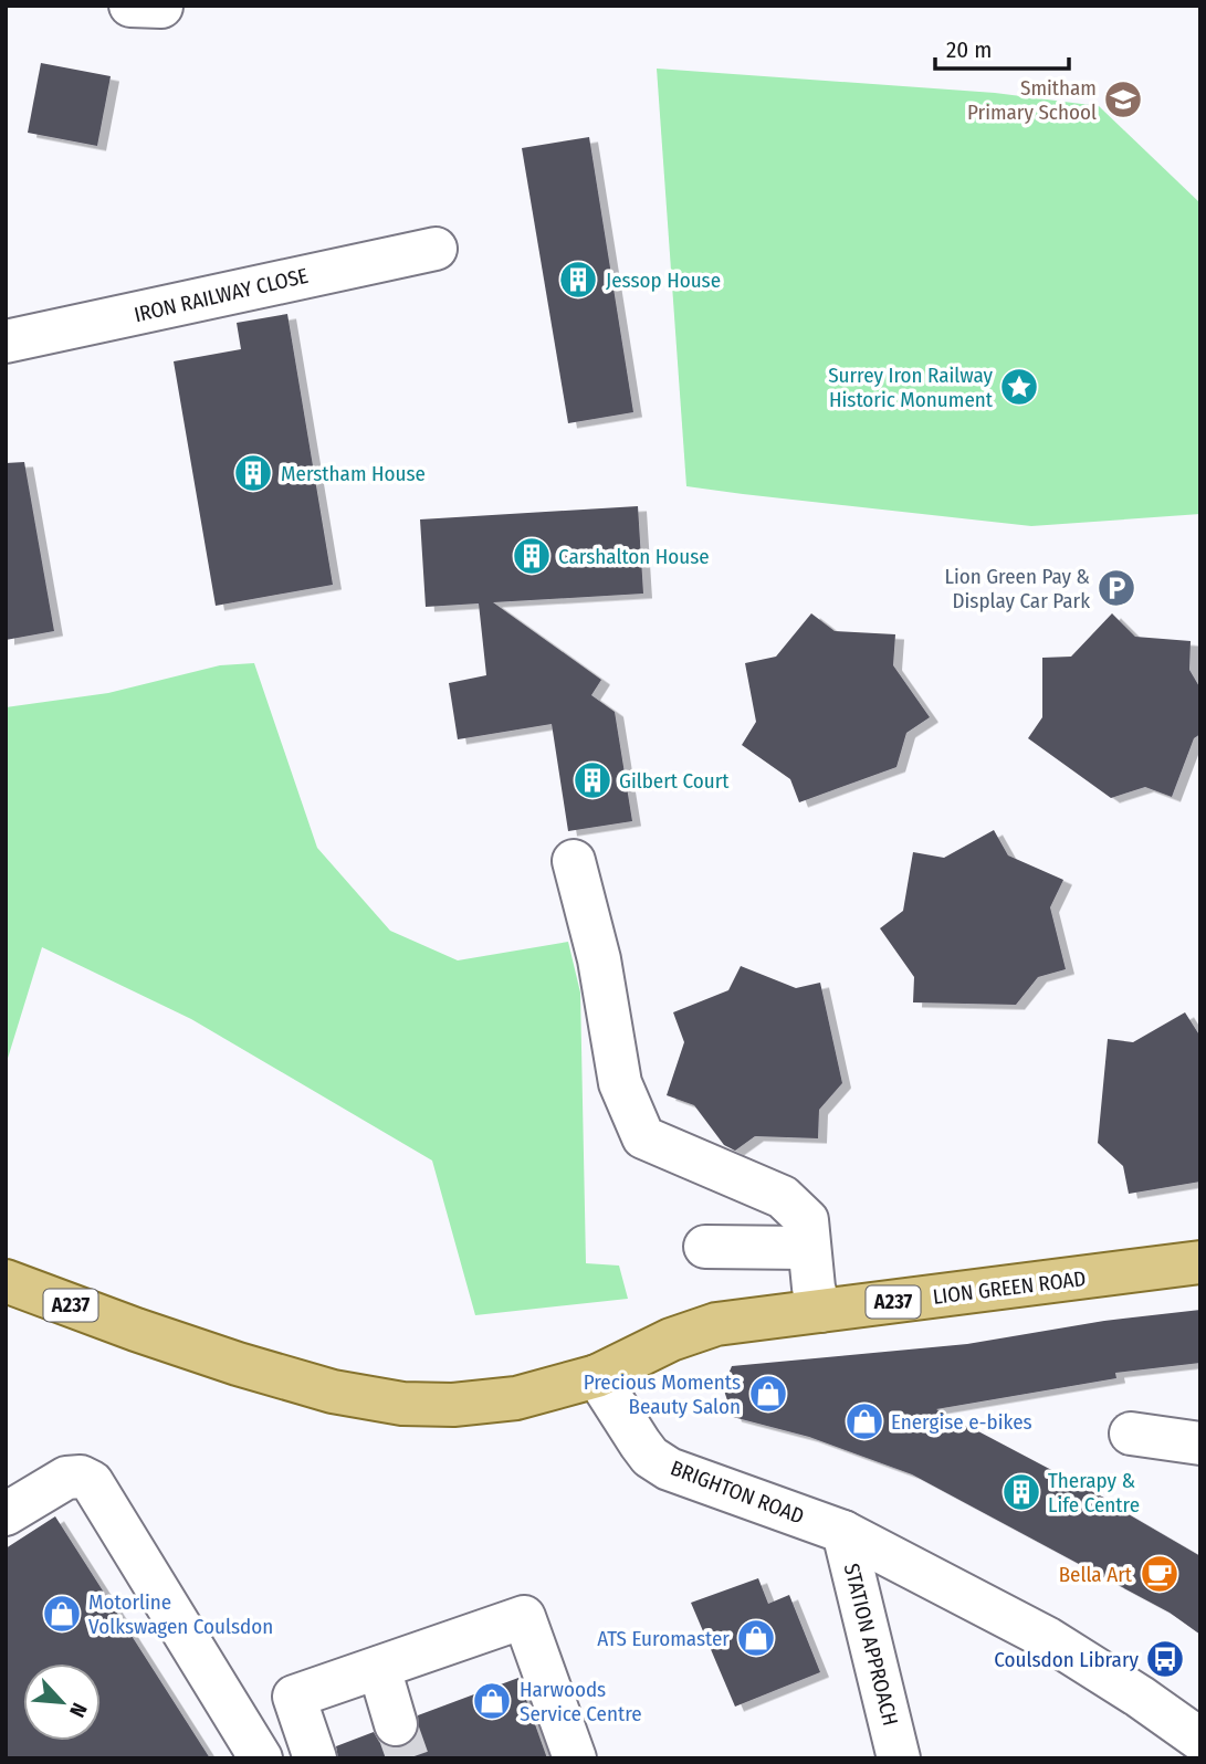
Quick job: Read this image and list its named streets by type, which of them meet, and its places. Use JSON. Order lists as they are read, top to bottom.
{
  "streets": {
    "main road": ["LION GREEN ROAD", "A237"],
    "street": ["IRON RAILWAY CLOSE", "BRIGHTON ROAD", "STATION APPROACH"]
  },
  "crossings": [
    ["LION GREEN ROAD", "A237"],
    ["LION GREEN ROAD", "BRIGHTON ROAD"],
    ["A237", "BRIGHTON ROAD"],
    ["BRIGHTON ROAD", "STATION APPROACH"]
  ],
  "places": {
    "school or university": ["Smitham Primary School"],
    "building": [
      "Jessop House",
      "Merstham House",
      "Carshalton House",
      "Gilbert Court",
      "Therapy & Life Centre"
    ],
    "place": ["Surrey Iron Railway Historic Monument"],
    "parking": ["Lion Green Pay & Display Car Park"],
    "shop": [
      "Precious Moments Beauty Salon",
      "Energise e-bikes",
      "Motorline Volkswagen Coulsdon",
      "ATS Euromaster",
      "Harwoods Service Centre"
    ],
    "cafe": ["Bella Art"],
    "bus stop": ["Coulsdon Library"]
  },
  "scale_bar": "20 m",
  "north": "bottom right"
}
